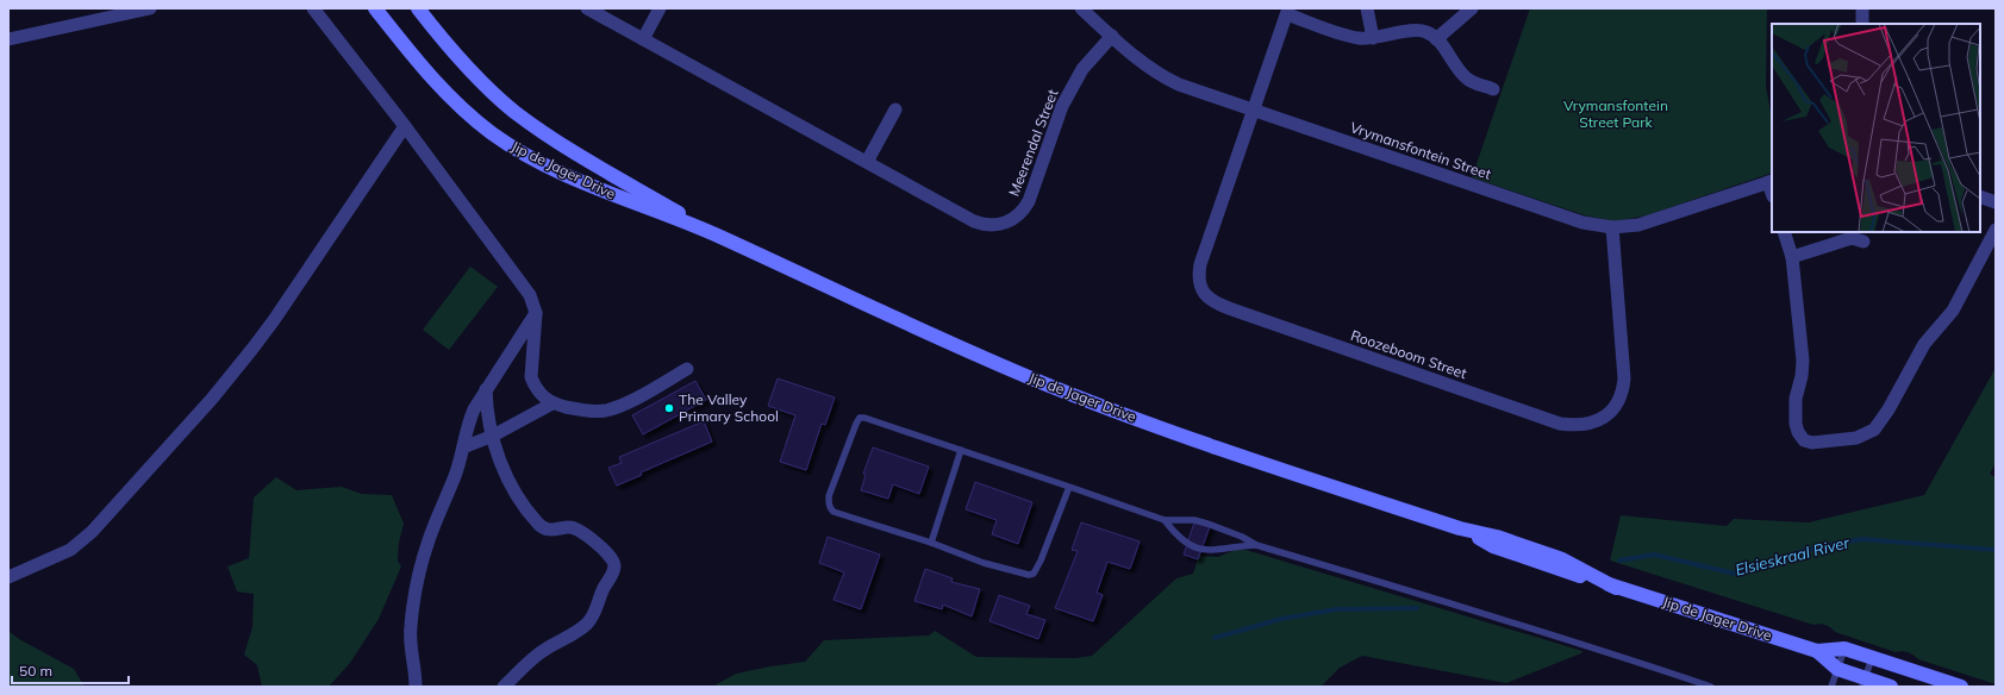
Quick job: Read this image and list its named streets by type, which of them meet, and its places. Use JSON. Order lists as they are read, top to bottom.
{
  "streets": {
    "main road": ["Jip de Jager Drive"],
    "street": ["Meerendal Street", "Vrymansfontein Street", "Roozeboom Street"]
  },
  "crossings": [
    ["Meerendal Street", "Vrymansfontein Street"],
    ["Vrymansfontein Street", "Roozeboom Street"]
  ],
  "water": ["Elsieskraal River"],
  "parks": ["Vrymansfontein Street Park"],
  "places": ["The Valley Primary School"],
  "scale_bar": "50 m"
}
